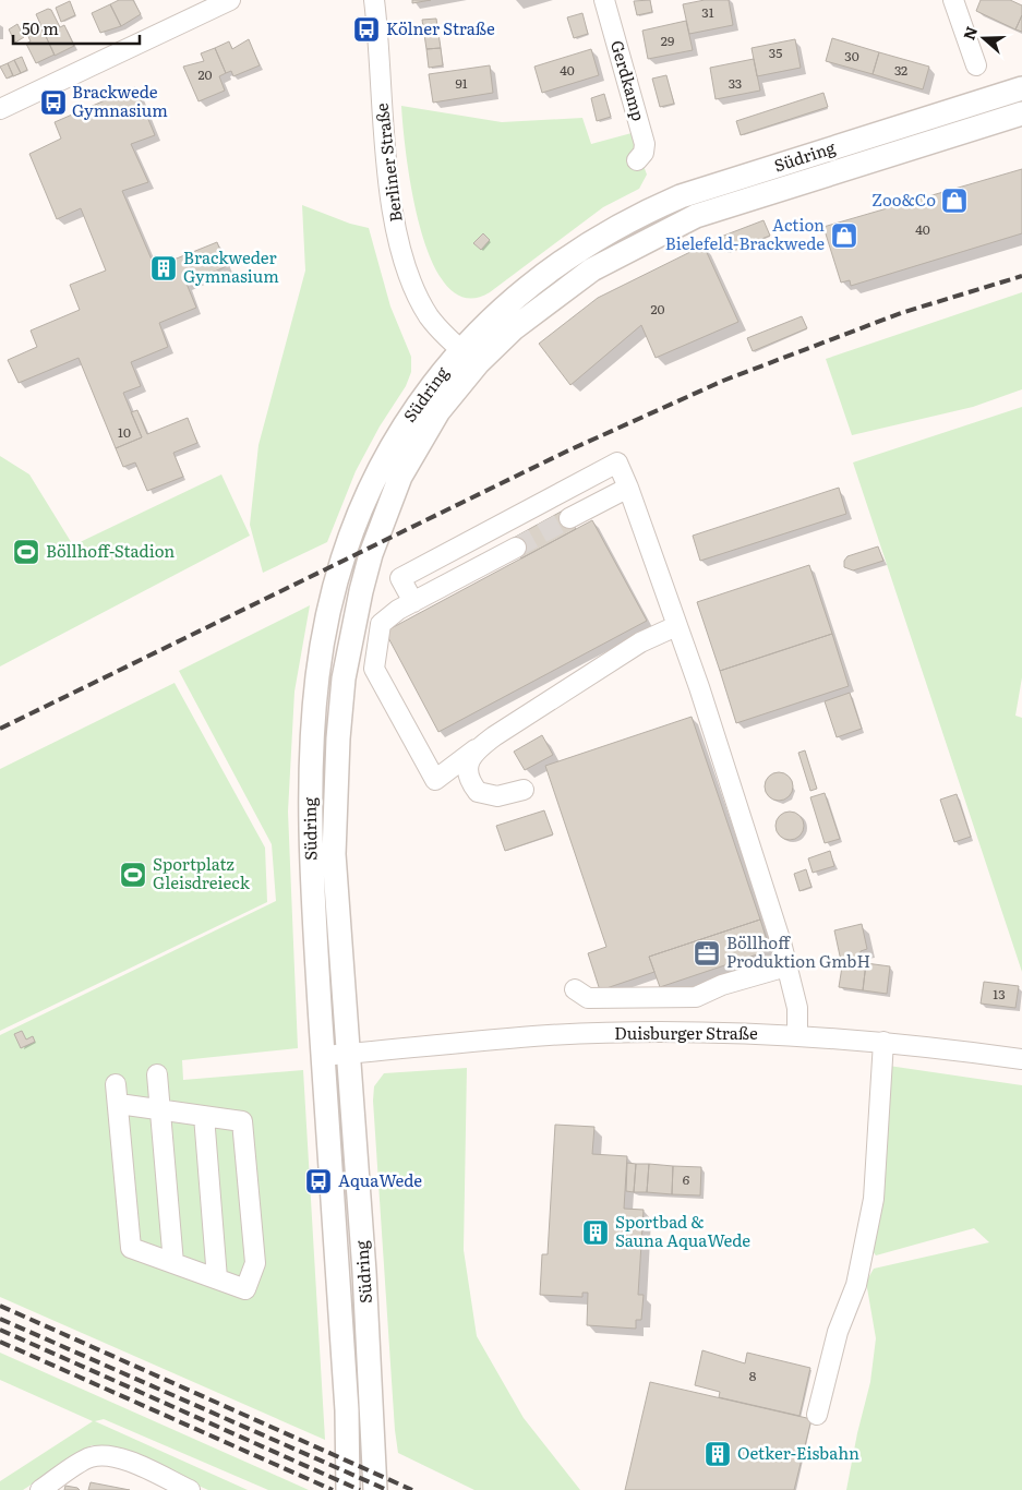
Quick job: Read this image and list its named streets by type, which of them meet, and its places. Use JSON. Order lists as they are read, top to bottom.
{
  "streets": {
    "main road": ["Südring"],
    "street": ["Gerdkamp", "Berliner Straße", "Duisburger Straße"]
  },
  "crossings": [
    ["Südring", "Berliner Straße"],
    ["Südring", "Duisburger Straße"]
  ],
  "places": {
    "bus stop": ["Kölner Straße", "Brackwede Gymnasium", "AquaWede"],
    "shop": ["Zoo&Co", "Action Bielefeld-Brackwede"],
    "building": ["Brackweder Gymnasium", "Sportbad & Sauna AquaWede", "Oetker-Eisbahn"],
    "sports": ["Böllhoff-Stadion", "Sportplatz Gleisdreieck"],
    "office": ["Böllhoff Produktion GmbH"]
  },
  "house_numbers": [
    "31",
    "29",
    "35",
    "30",
    "40",
    "32",
    "20",
    "91",
    "33",
    "40",
    "20",
    "10",
    "13",
    "6",
    "8"
  ],
  "scale_bar": "50 m",
  "north": "left"
}
